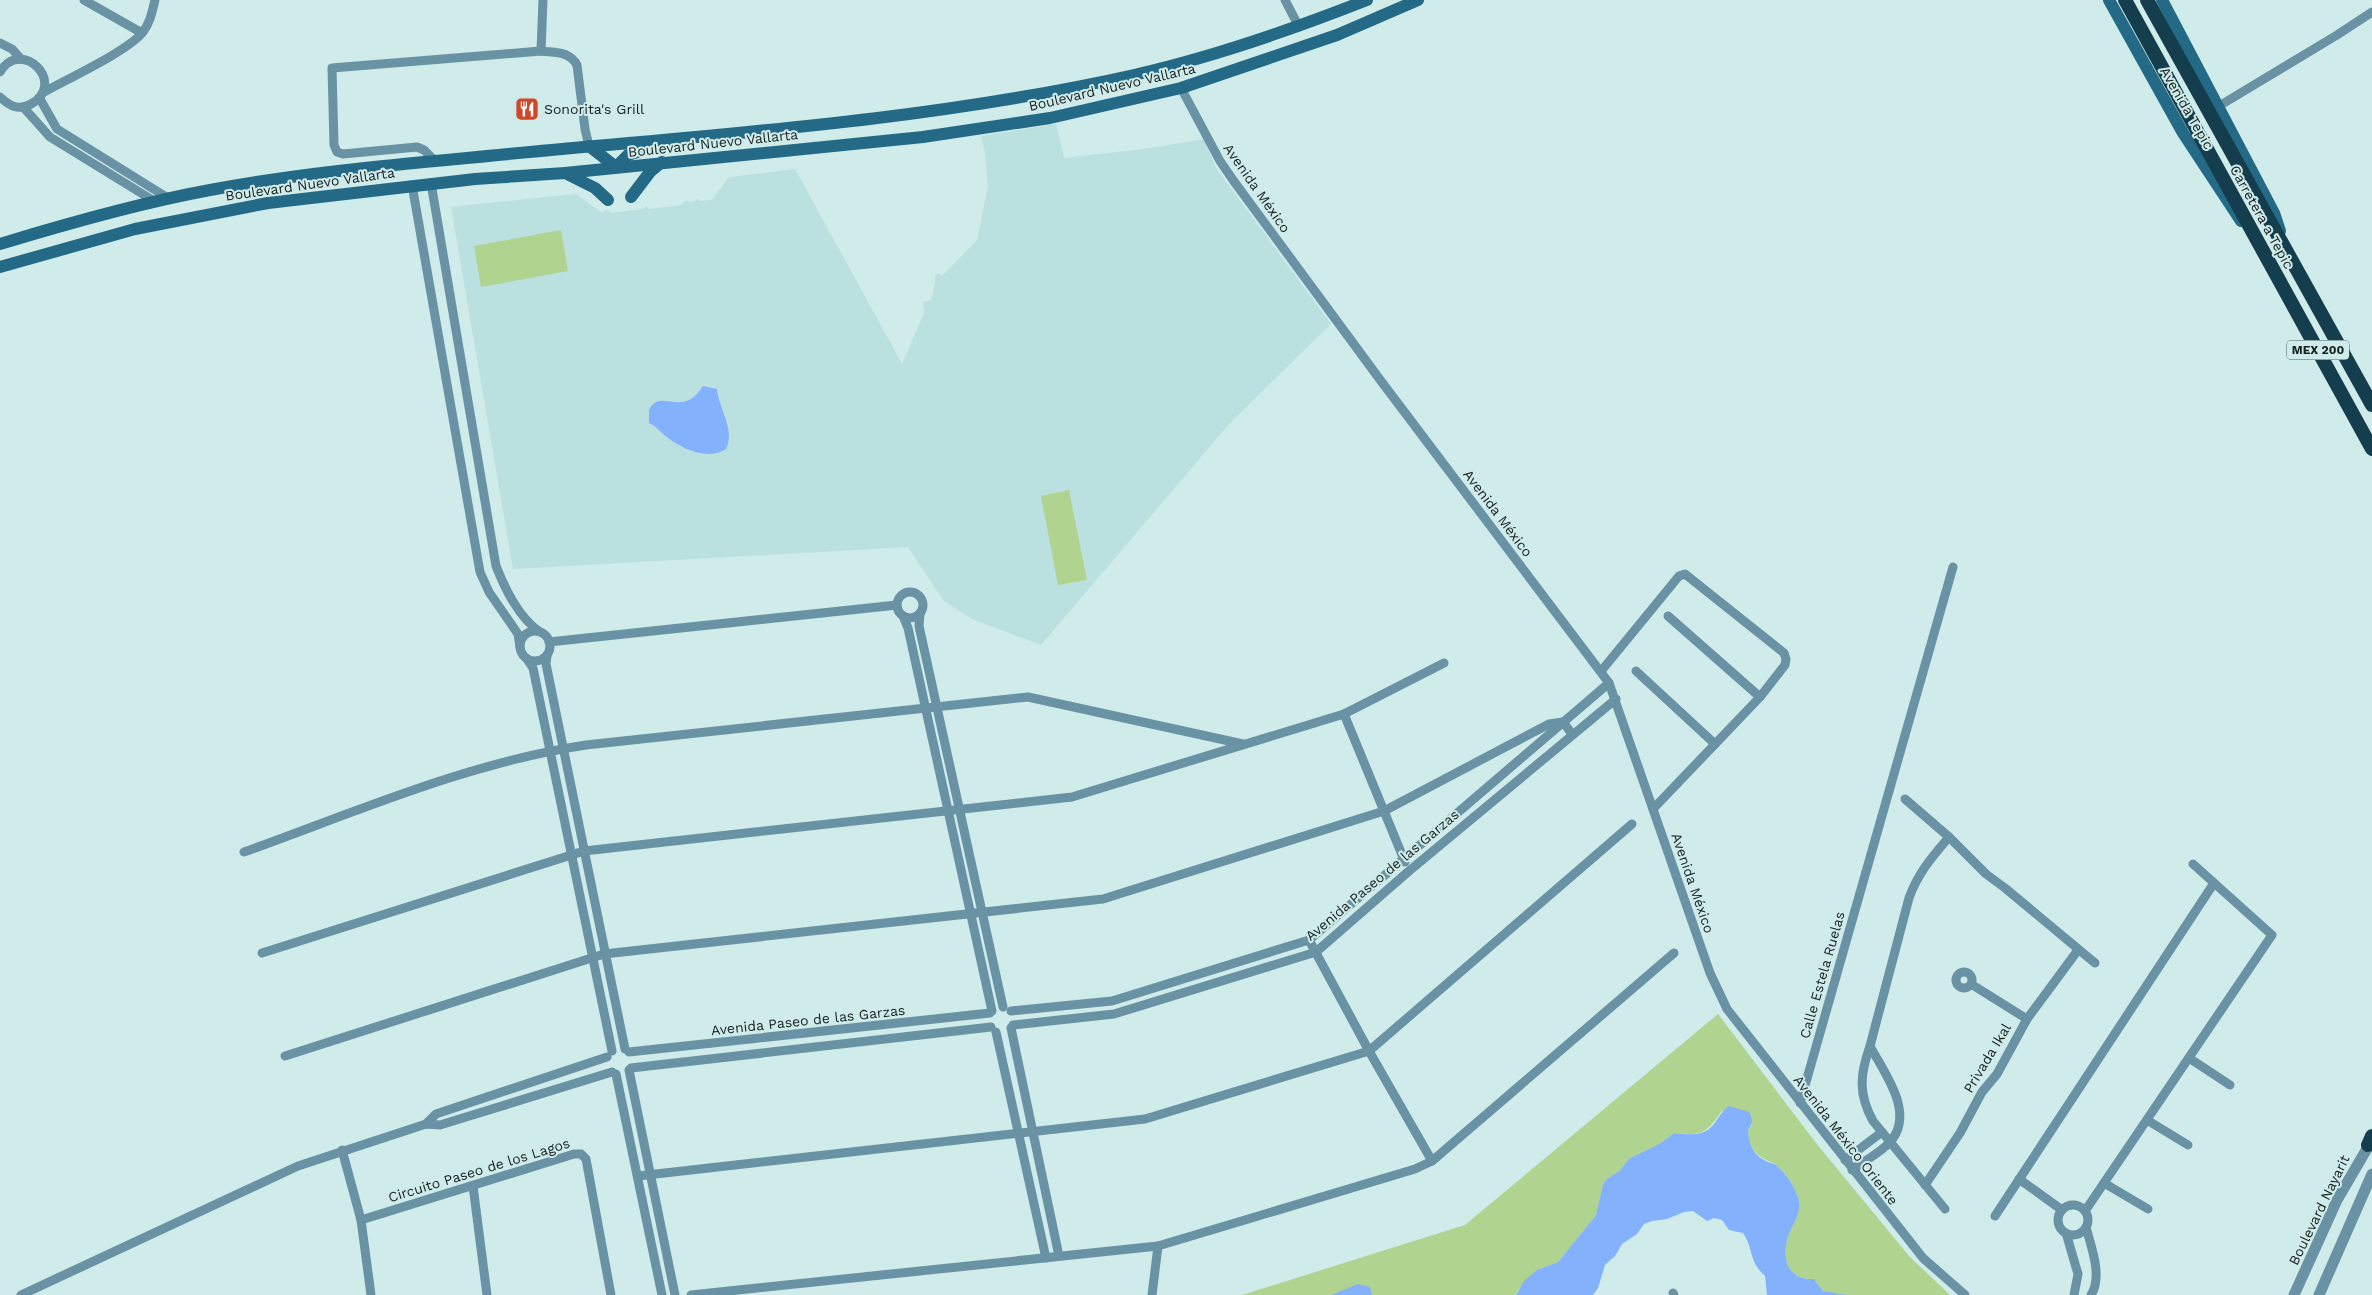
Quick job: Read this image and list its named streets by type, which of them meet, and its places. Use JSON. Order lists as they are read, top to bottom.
{
  "streets": {
    "highway": ["Carretera a Tepic", "MEX 200"],
    "main road": ["Boulevard Nuevo Vallarta", "Avenida Tepic"],
    "street": [
      "Avenida México",
      "Avenida Paseo de las Garzas",
      "Calle Estela Ruelas",
      "Privada Ikal",
      "Avenida México Oriente",
      "Circuito Paseo de los Lagos",
      "Boulevard Nayarit"
    ]
  },
  "crossings": [
    ["Boulevard Nuevo Vallarta", "Avenida México"],
    ["Avenida Tepic", "Carretera a Tepic"],
    ["Avenida México", "Avenida Paseo de las Garzas"],
    ["Avenida México", "Avenida México Oriente"],
    ["Calle Estela Ruelas", "Avenida México Oriente"]
  ],
  "places": {
    "restaurant": ["Sonorita's Grill"]
  }
}
